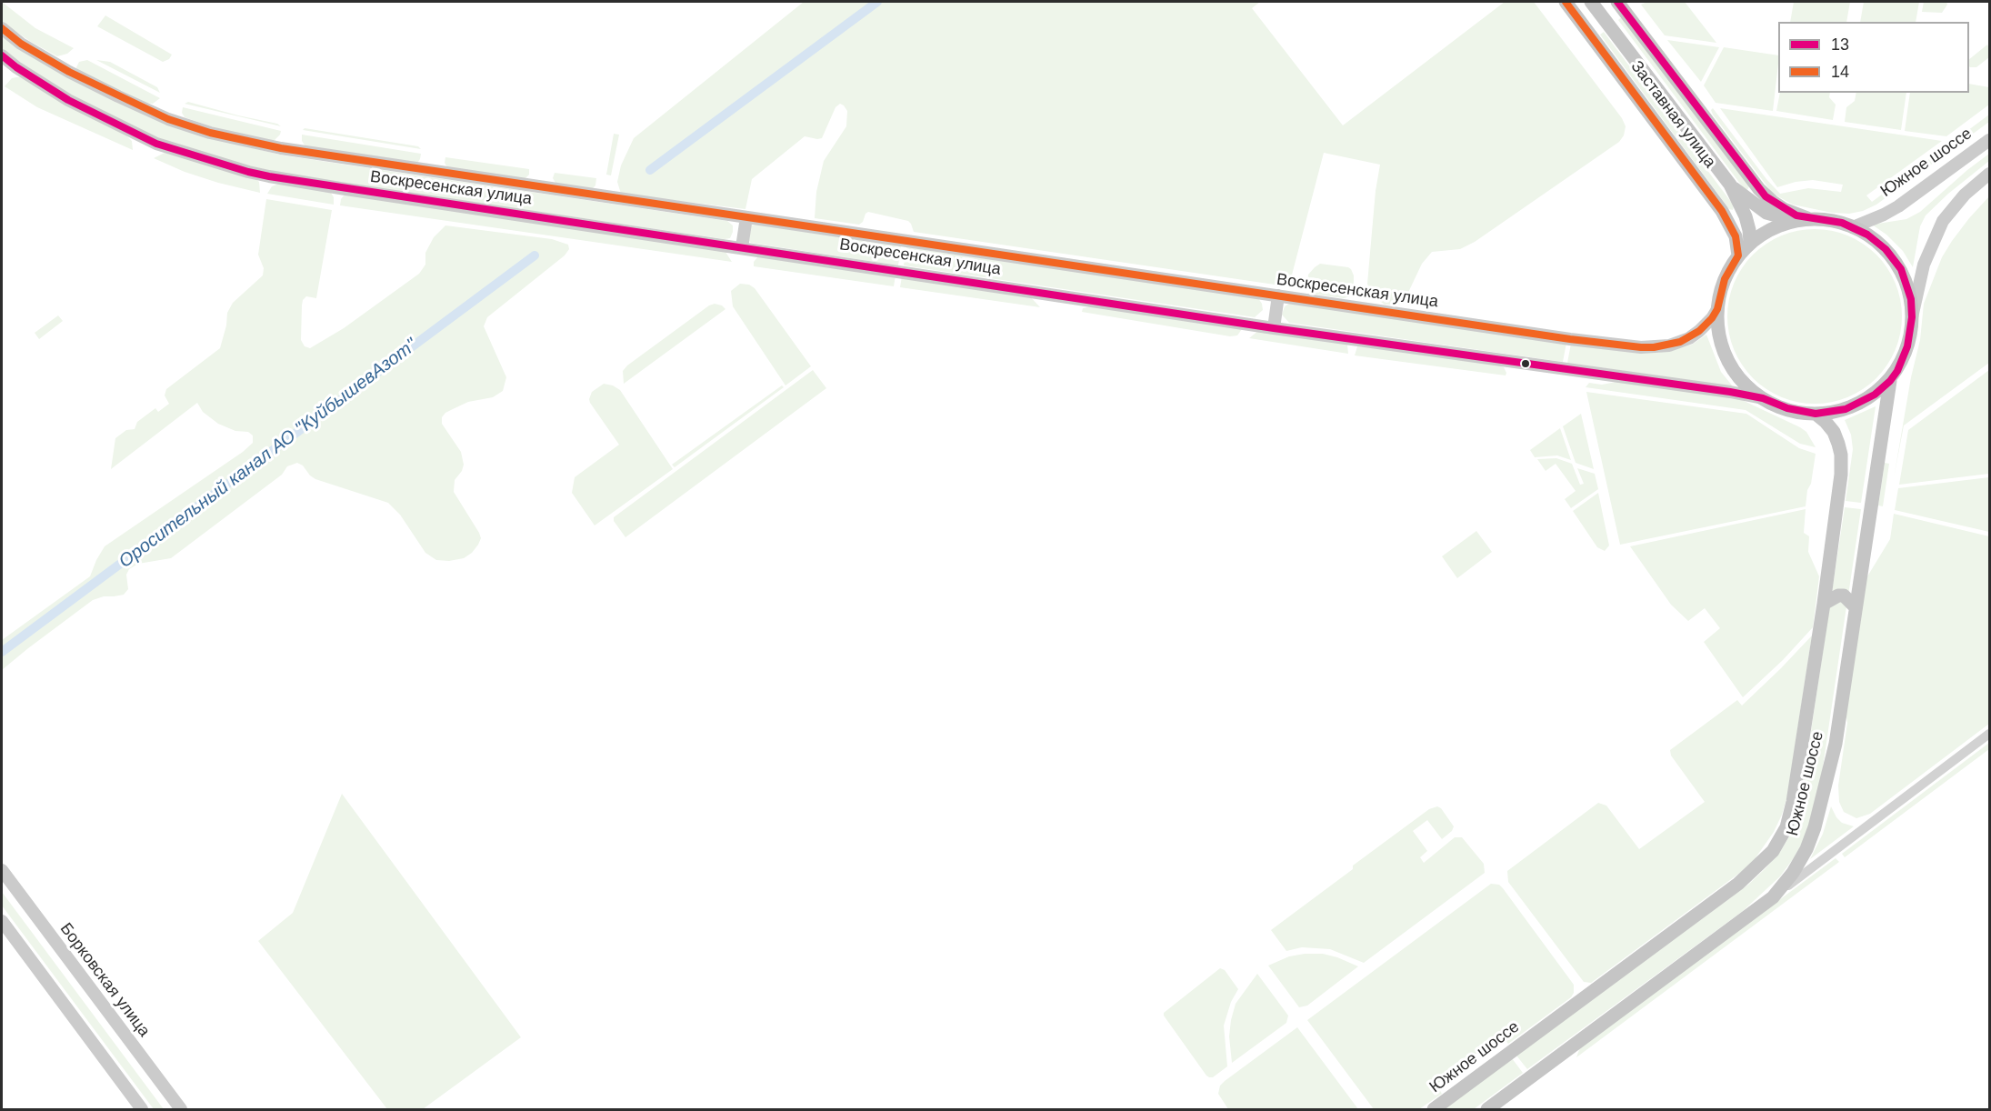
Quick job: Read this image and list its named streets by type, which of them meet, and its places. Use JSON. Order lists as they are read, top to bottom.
{
  "streets": {
    "main road": [
      "Заставная улица",
      "Южное шоссе",
      "Воскресенская улица",
      "Борковская улица"
    ]
  },
  "crossings": [
    ["Заставная улица", "Южное шоссе"],
    ["Заставная улица", "Воскресенская улица"],
    ["Южное шоссе", "Воскресенская улица"]
  ],
  "water": ["Оросительный канал АО \"КуйбышевАзот\""],
  "lines": ["transit line 13", "transit line 14"],
  "legend": ["13", "14"]
}
